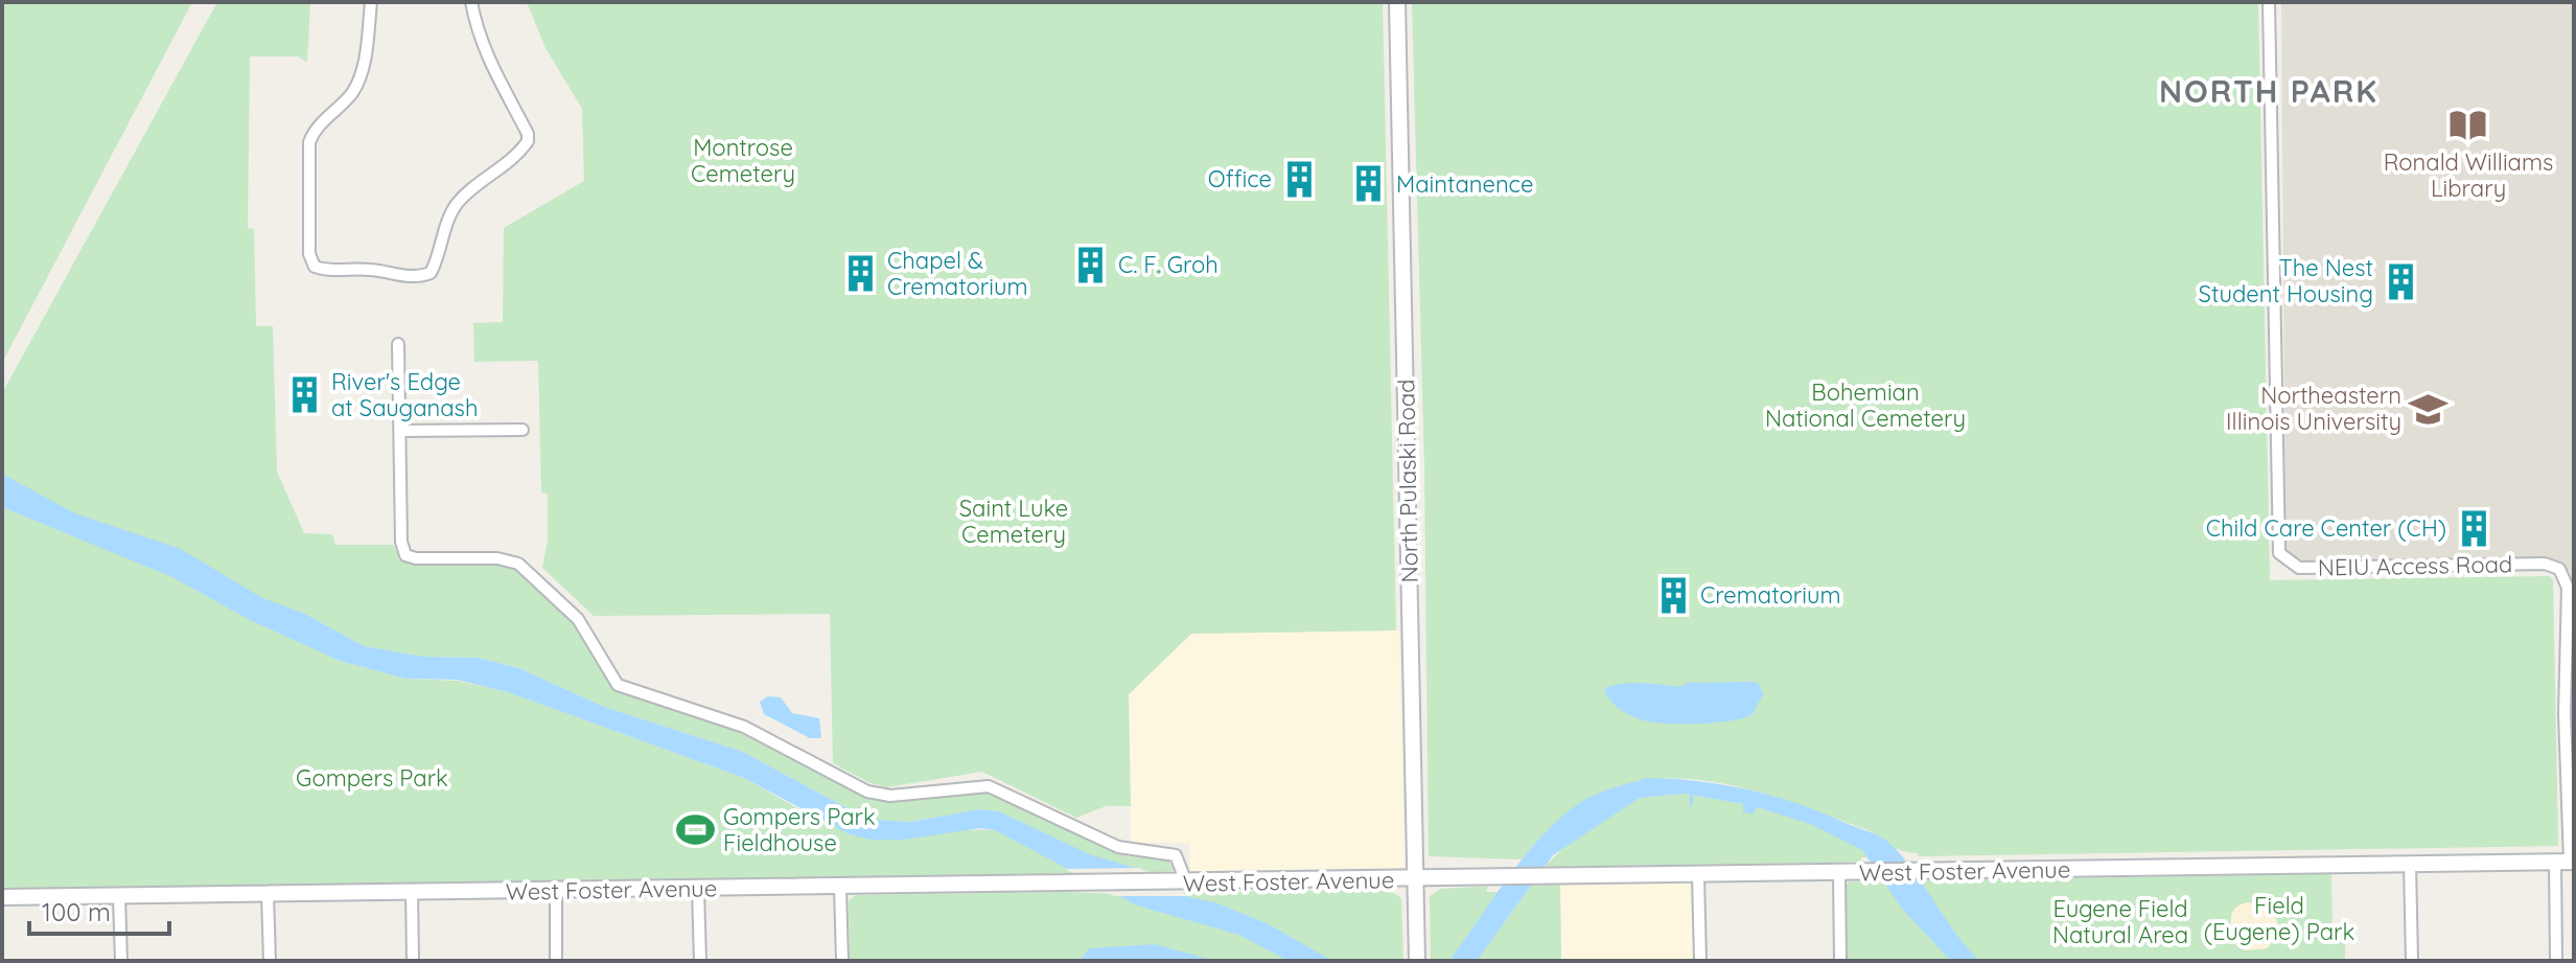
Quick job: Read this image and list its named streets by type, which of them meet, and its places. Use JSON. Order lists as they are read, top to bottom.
{
  "streets": {
    "main road": ["North Pulaski Road", "West Foster Avenue"],
    "street": ["NEIU Access Road"]
  },
  "crossings": [
    ["North Pulaski Road", "West Foster Avenue"],
    ["NEIU Access Road", "West Foster Avenue"]
  ],
  "districts": ["NORTH PARK"],
  "parks": [
    "Montrose Cemetery",
    "Bohemian National Cemetery",
    "Saint Luke Cemetery",
    "Gompers Park",
    "Field (Eugene) Park",
    "Eugene Field Natural Area"
  ],
  "places": {
    "library": ["Ronald Williams Library"],
    "building": [
      "Office",
      "Maintanence",
      "C. F. Groh",
      "Chapel & Crematorium",
      "The Nest Student Housing",
      "River's Edge at Sauganash",
      "Child Care Center (CH)",
      "Crematorium"
    ],
    "school or university": ["Northeastern Illinois University"],
    "sports": ["Gompers Park Fieldhouse"]
  },
  "scale_bar": "100 m"
}
